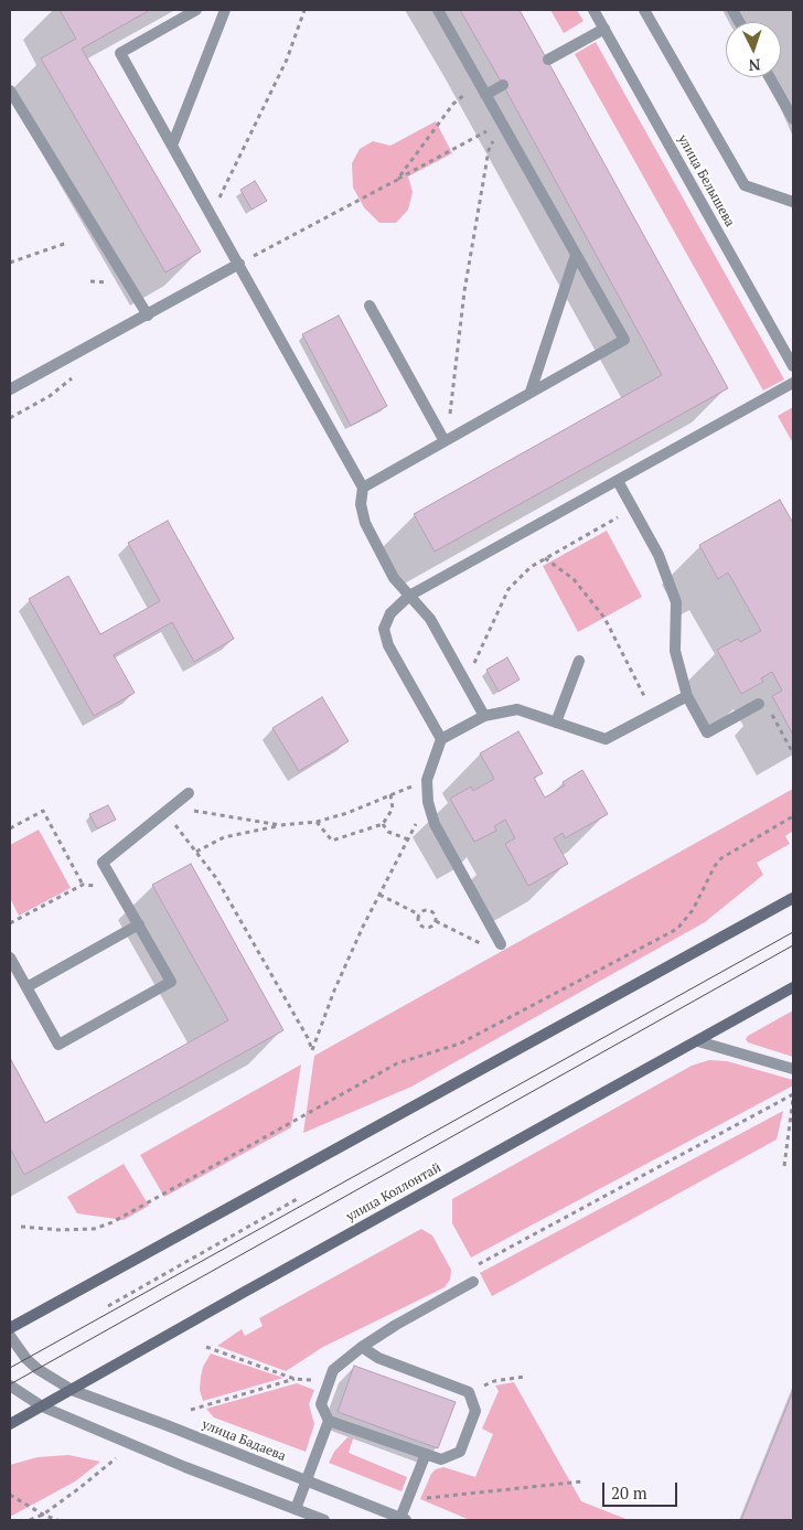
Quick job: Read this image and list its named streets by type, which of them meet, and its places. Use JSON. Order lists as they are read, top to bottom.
{
  "streets": {
    "main road": ["улица Коллонтай"],
    "street": ["улица Белышева", "улица Бадаева"]
  },
  "crossings": [
    ["улица Коллонтай", "улица Бадаева"]
  ],
  "scale_bar": "20 m",
  "north": "bottom"
}
